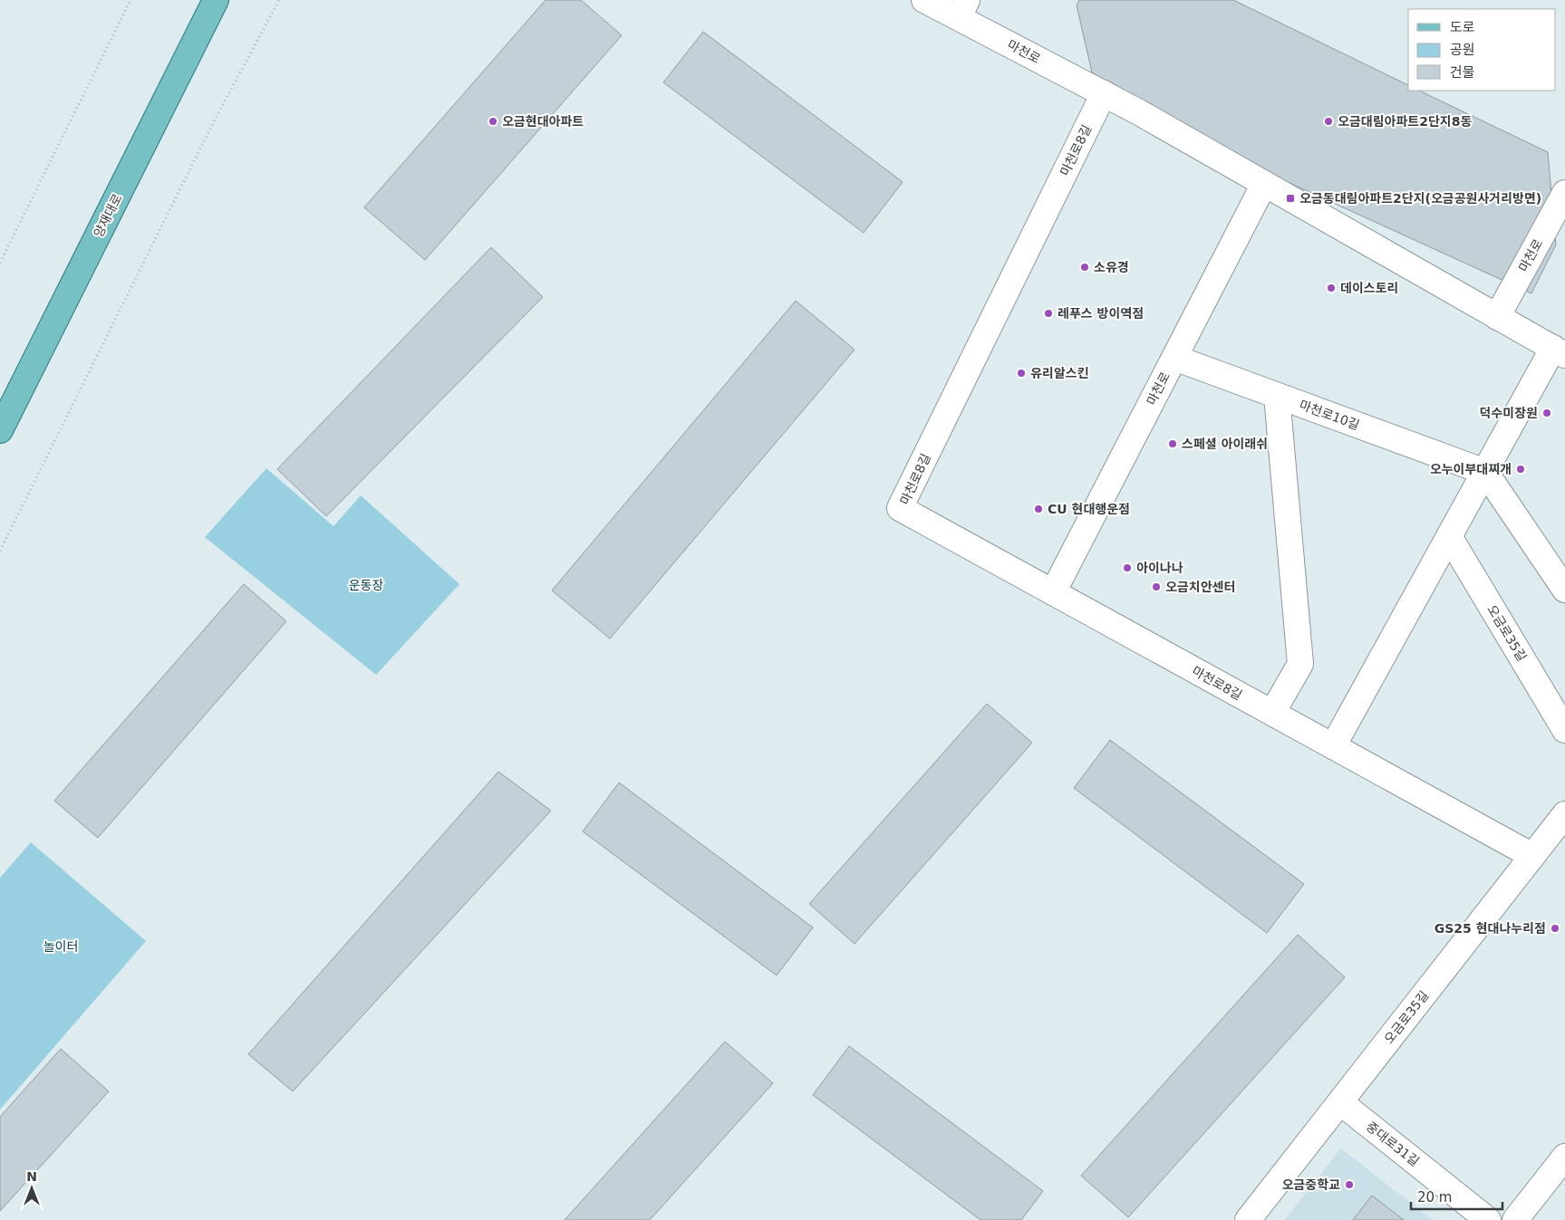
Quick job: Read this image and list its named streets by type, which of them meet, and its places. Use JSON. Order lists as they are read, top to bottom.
{
  "streets": {
    "main road": ["양재대로"],
    "street": [
      "마천로",
      "마천로8길",
      "마천로10길",
      "오금로35길",
      "중대로31길"
    ]
  },
  "crossings": [
    ["마천로", "마천로8길"],
    ["마천로", "마천로10길"],
    ["마천로8길", "오금로35길"],
    ["오금로35길", "중대로31길"]
  ],
  "parks": ["운동장", "놀이터"],
  "places": {
    "other": [
      "오금현대아파트",
      "오금대림아파트2단지8동",
      "소유경",
      "데이스토리",
      "레푸스 방이역점",
      "유리알스킨",
      "덕수미장원",
      "스페셜 아이래쉬",
      "오누이부대찌개",
      "CU 현대행운점",
      "아이나나",
      "오금치안센터",
      "GS25 현대나누리점",
      "오금중학교"
    ],
    "transit": ["오금동대림아파트2단지(오금공원사거리방면)"]
  },
  "legend": ["도로", "공원", "건물"],
  "scale_bar": "20 m",
  "north": "top"
}
